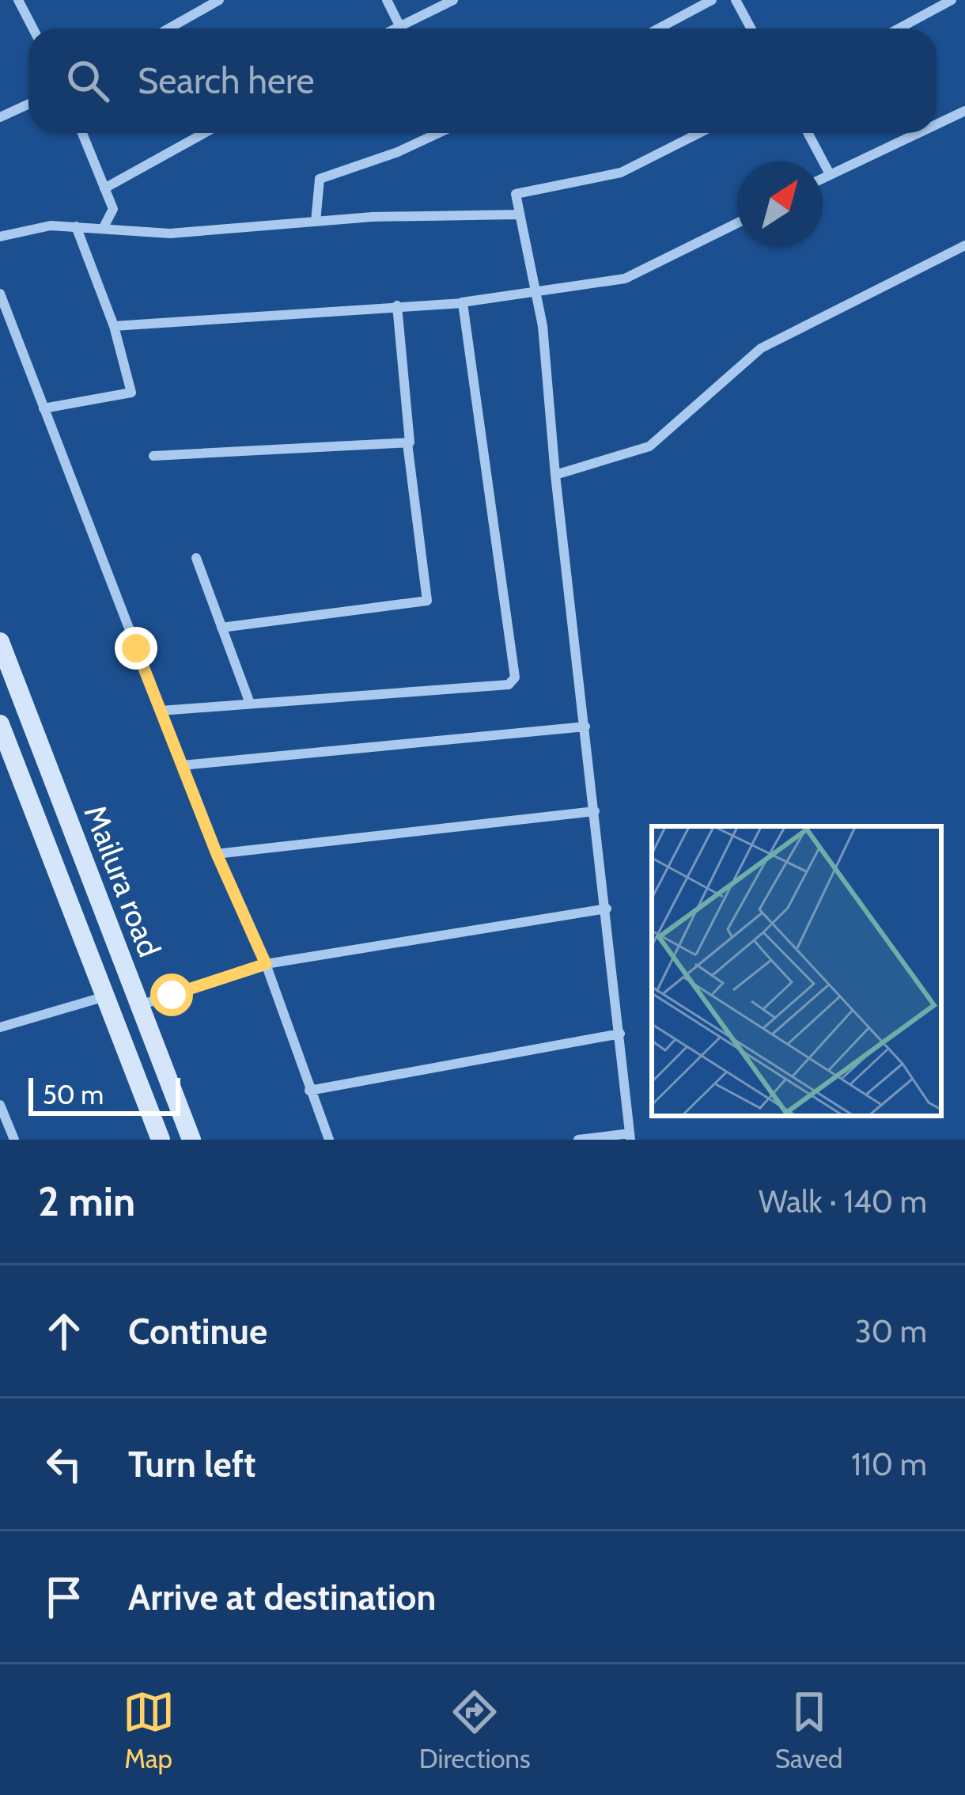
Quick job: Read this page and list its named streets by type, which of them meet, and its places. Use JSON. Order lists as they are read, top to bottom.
{
  "streets": {
    "street": ["Mailura road"]
  },
  "scale_bar": "50 m",
  "north": "top right",
  "page": {
    "search": "Search here",
    "scale": "50 m",
    "heading": ["2 min", "Walk · 140 m"],
    "list": [
      ["Continue", "30 m"],
      ["Turn left", "110 m"],
      "Arrive at destination"
    ],
    "nav": ["Map", "Directions", "Saved"]
  }
}
